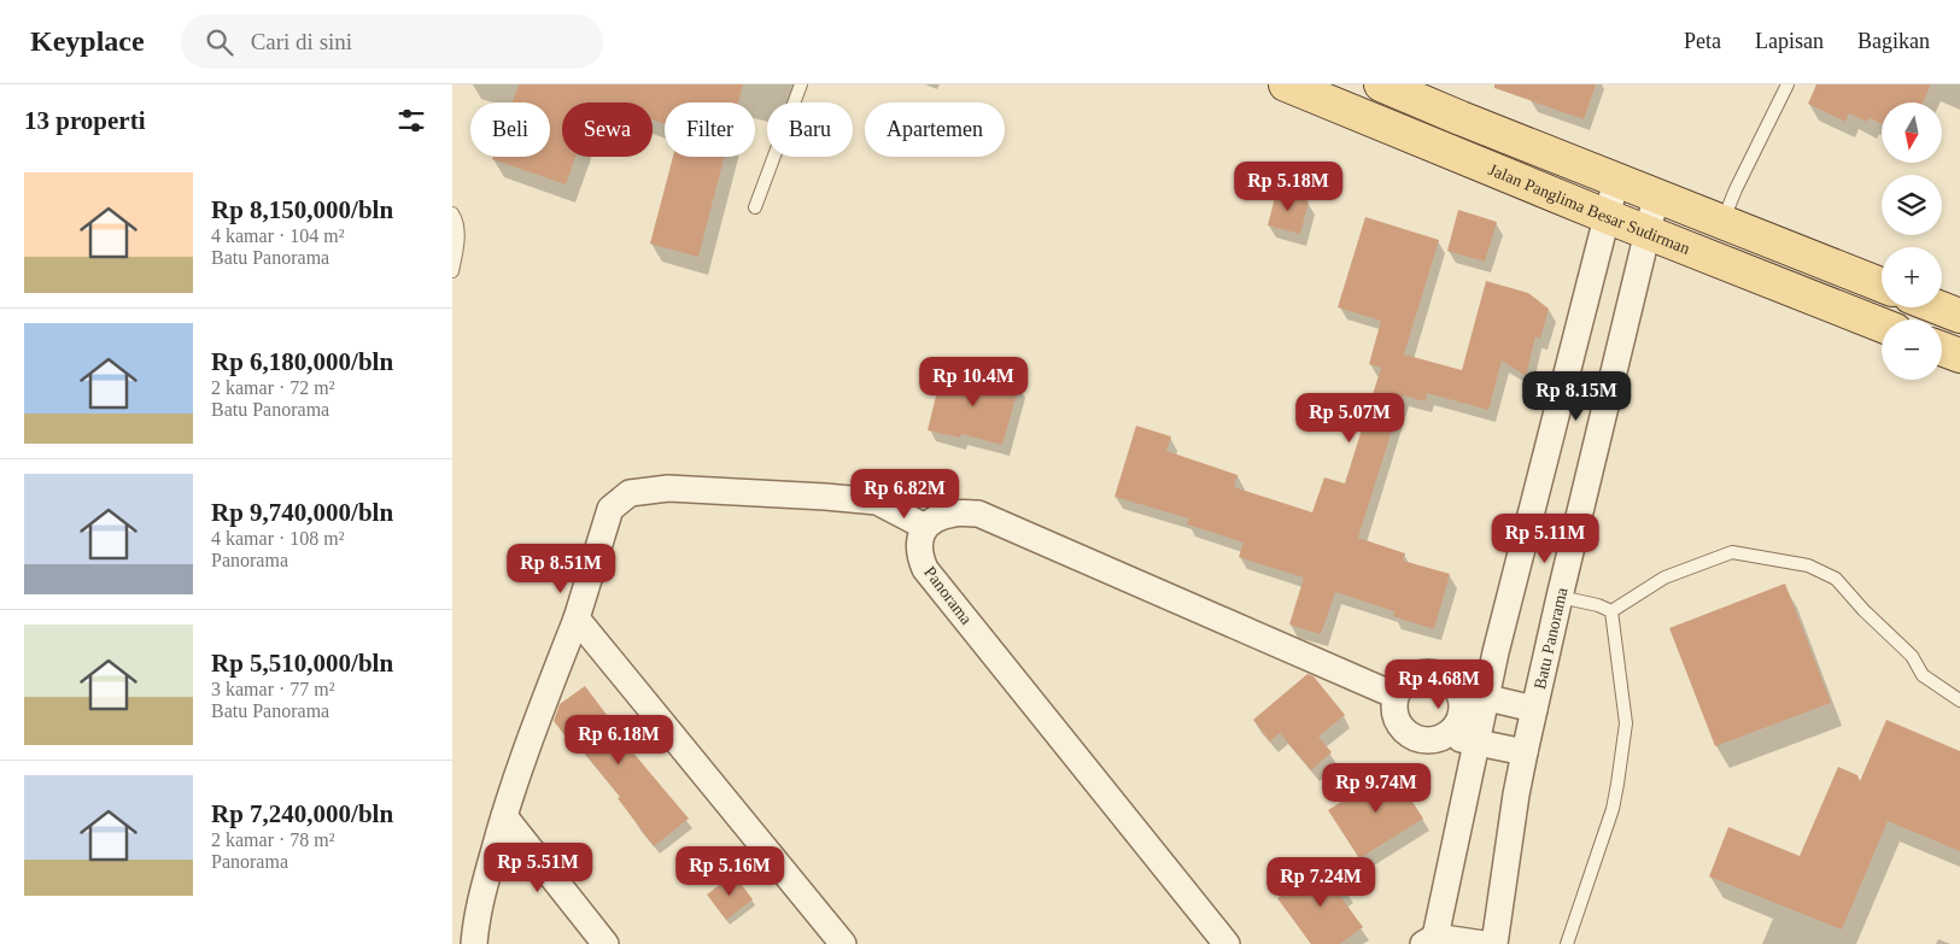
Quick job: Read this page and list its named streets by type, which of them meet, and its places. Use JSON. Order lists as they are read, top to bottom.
{
  "streets": {
    "main road": ["Jalan Panglima Besar Sudirman"],
    "street": ["Panorama", "Batu Panorama"]
  },
  "crossings": [
    ["Jalan Panglima Besar Sudirman", "Batu Panorama"]
  ],
  "north": "bottom",
  "page": {
    "header": "Keyplace",
    "search": "Cari di sini",
    "nav": ["Peta", "Lapisan", "Bagikan"],
    "heading": "13 properti",
    "map_buttons": ["+", "−"],
    "chip": [
      "Beli",
      "Sewa",
      "Filter",
      "Baru",
      "Apartemen"
    ],
    "list": [
      {
        "name": "Rp 8,150,000/bln",
        "note": "4 kamar · 104 m² · Batu Panorama"
      },
      {
        "name": "Rp 6,180,000/bln",
        "note": "2 kamar · 72 m² · Batu Panorama"
      },
      {
        "name": "Rp 9,740,000/bln",
        "note": "4 kamar · 108 m² · Panorama"
      },
      {
        "name": "Rp 5,510,000/bln",
        "note": "3 kamar · 77 m² · Batu Panorama"
      },
      {
        "name": "Rp 7,240,000/bln",
        "note": "2 kamar · 78 m² · Panorama"
      }
    ],
    "price": [
      "Rp 5.18M",
      "Rp 10.4M",
      "Rp 8.15M",
      "Rp 5.07M",
      "Rp 6.82M",
      "Rp 5.11M",
      "Rp 8.51M",
      "Rp 4.68M",
      "Rp 6.18M",
      "Rp 9.74M",
      "Rp 5.51M",
      "Rp 5.16M",
      "Rp 7.24M"
    ]
  }
}
